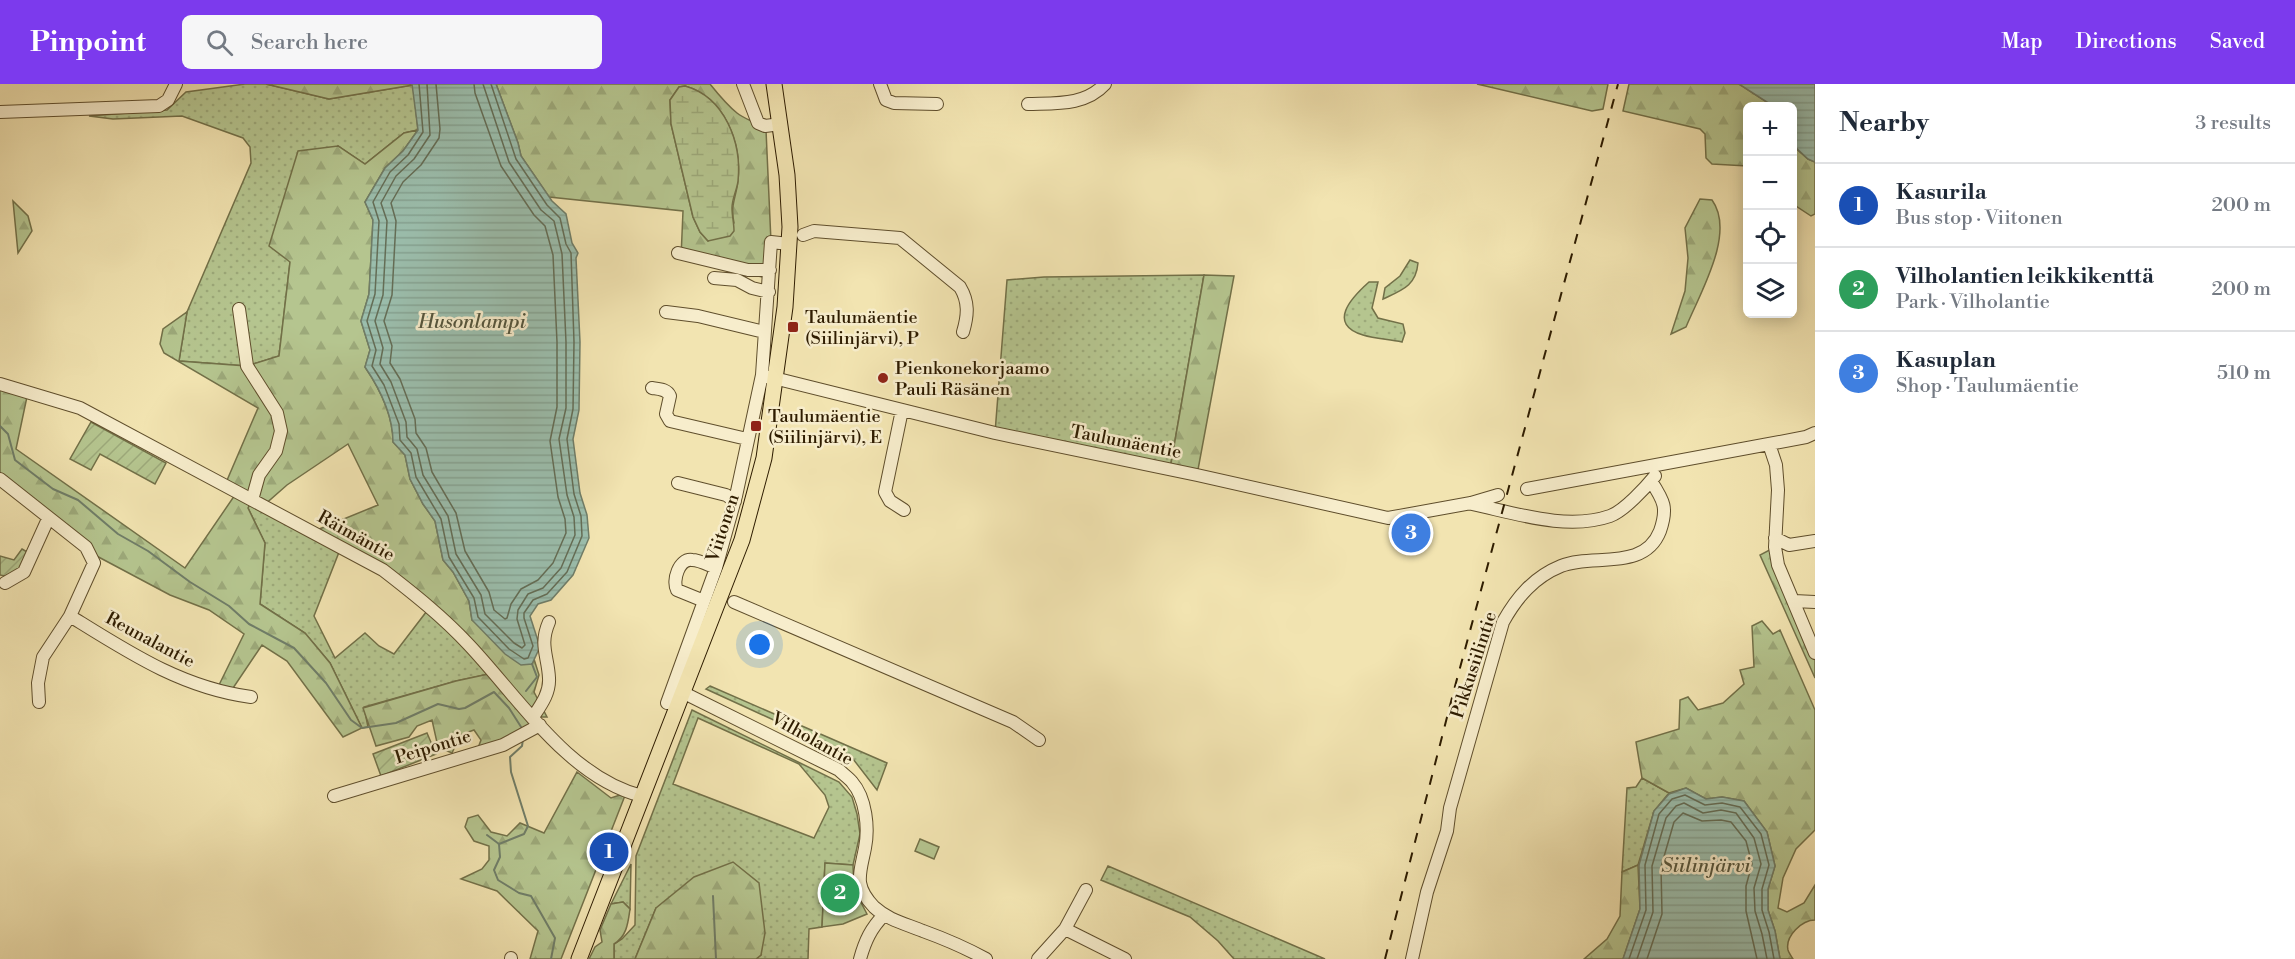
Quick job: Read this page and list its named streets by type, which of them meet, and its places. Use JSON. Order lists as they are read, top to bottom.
{
  "streets": {
    "main road": ["Viitonen"],
    "street": [
      "Taulumäentie",
      "Räimäntie",
      "Reunalantie",
      "Pikkusiilintie",
      "Vilholantie",
      "Peipontie"
    ]
  },
  "crossings": [
    ["Taulumäentie", "Viitonen"],
    ["Taulumäentie", "Pikkusiilintie"],
    ["Viitonen", "Räimäntie"],
    ["Viitonen", "Vilholantie"],
    ["Räimäntie", "Peipontie"]
  ],
  "water": ["Husonlampi", "Siilinjärvi"],
  "places": {
    "transit": ["Taulumäentie (Siilinjärvi), P", "Taulumäentie (Siilinjärvi), E"],
    "other": ["Pienkonekorjaamo Pauli Räsänen"]
  },
  "page": {
    "header": "Pinpoint",
    "search": "Search here",
    "nav": ["Map", "Directions", "Saved"],
    "heading": ["Nearby", "3 results"],
    "map_buttons": ["+", "−"],
    "list": [
      {
        "mark": "1",
        "name": "Kasurila",
        "note": "Bus stop · Viitonen",
        "value": "200 m"
      },
      {
        "mark": "2",
        "name": "Vilholantien leikkikenttä",
        "note": "Park · Vilholantie",
        "value": "200 m"
      },
      {
        "mark": "3",
        "name": "Kasuplan",
        "note": "Shop · Taulumäentie",
        "value": "510 m"
      }
    ],
    "pins": ["3", "1", "2"]
  }
}
